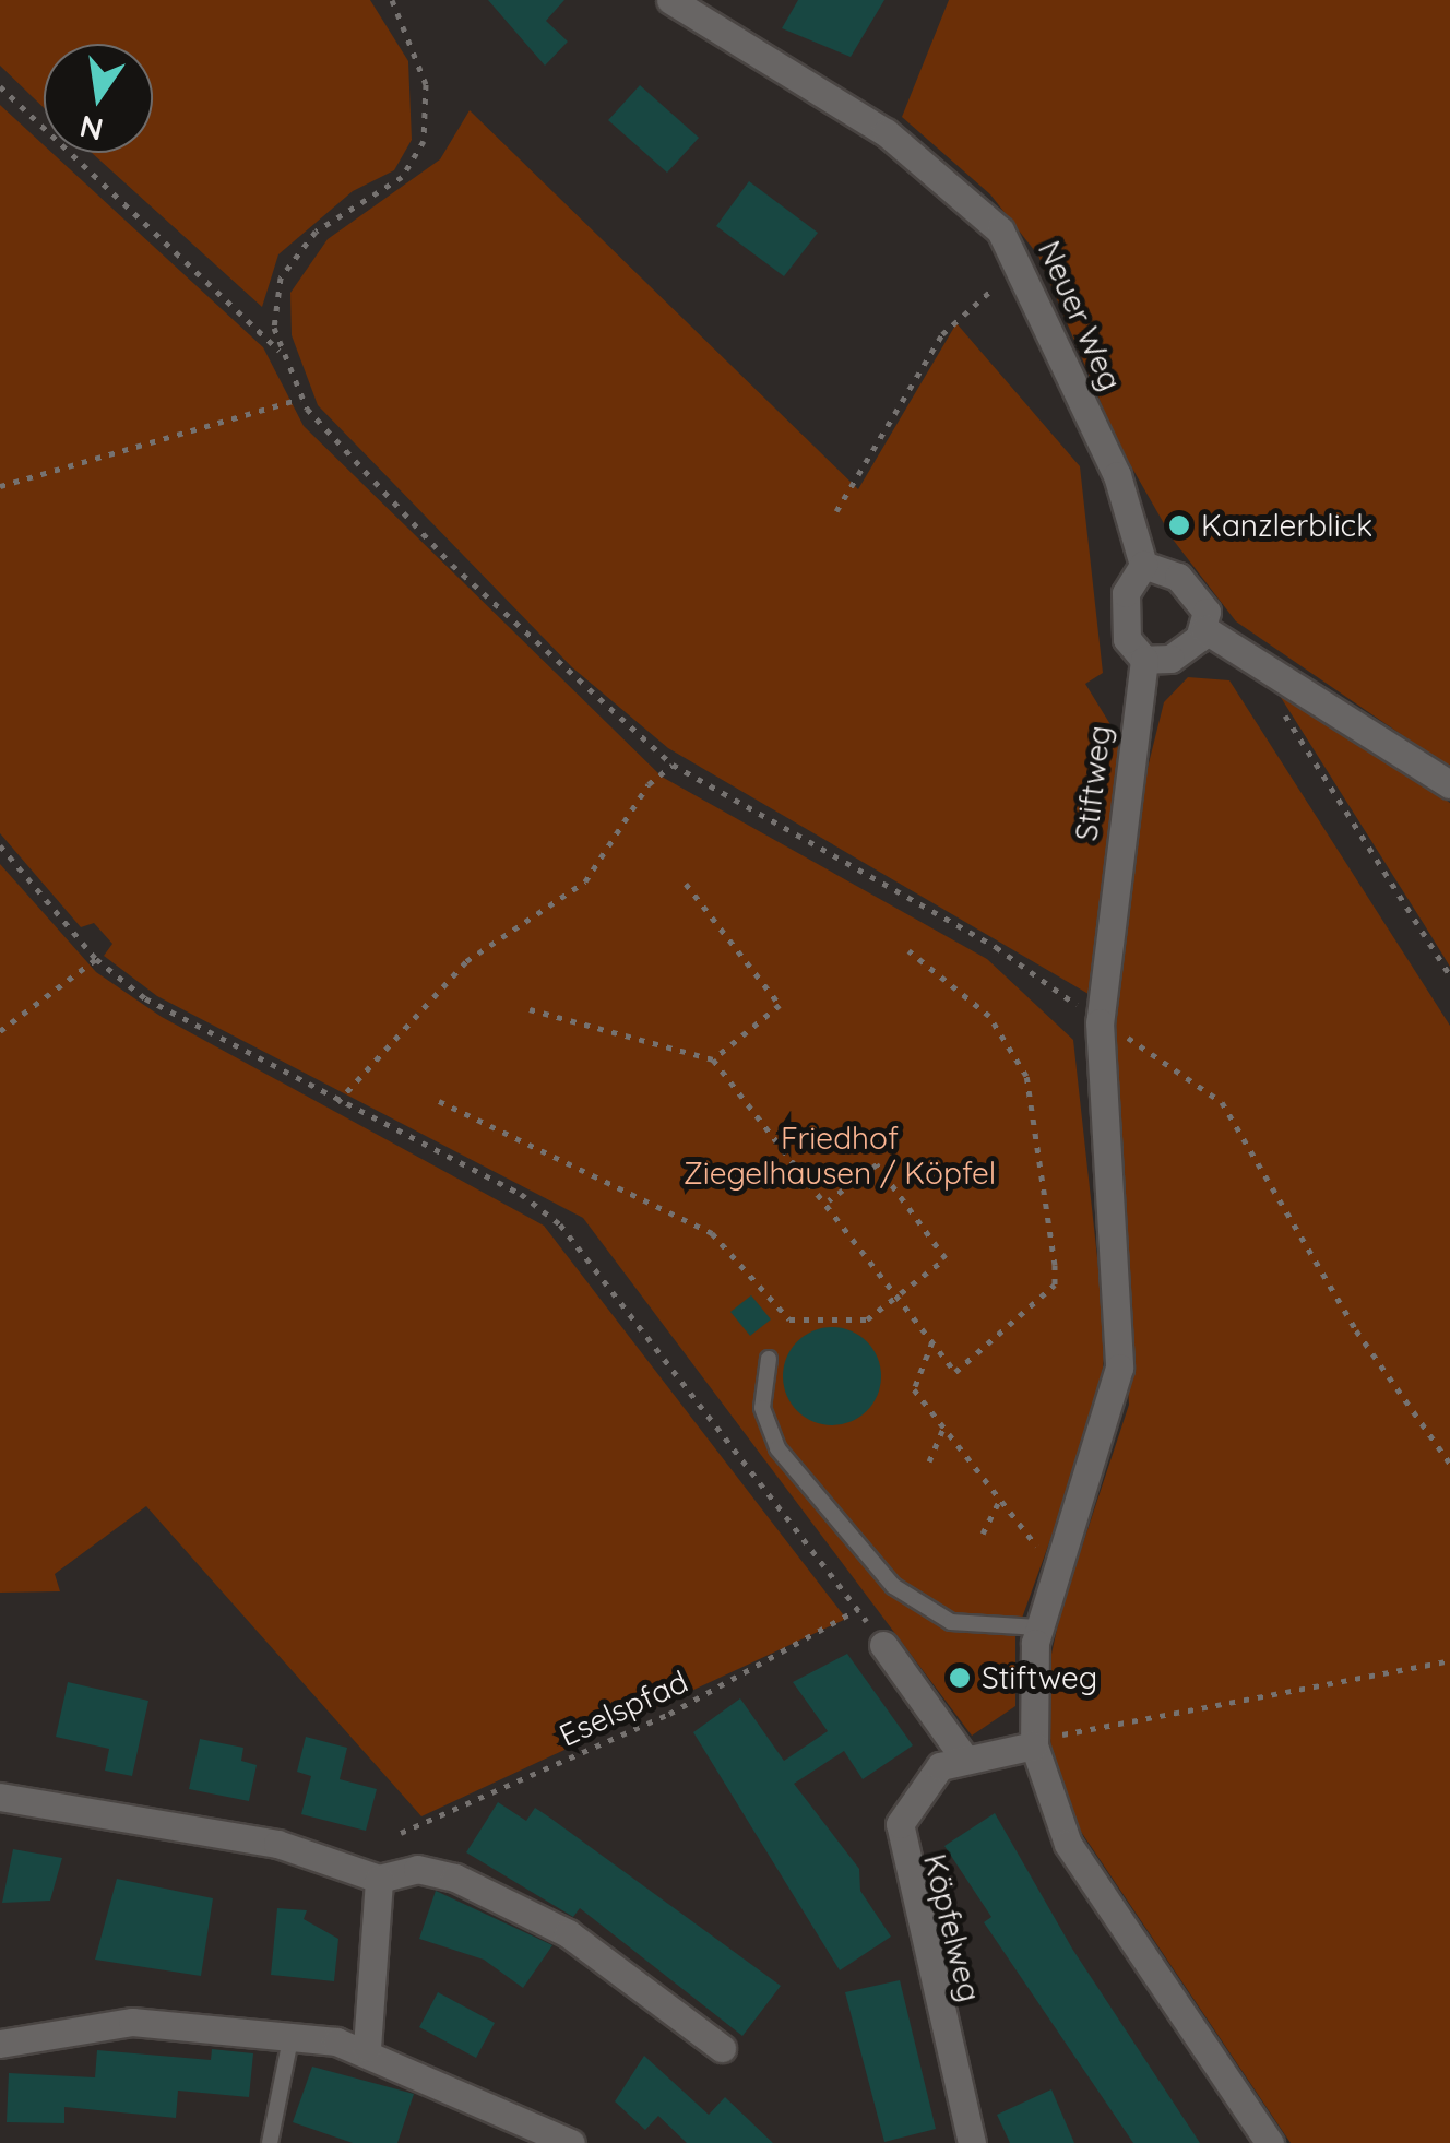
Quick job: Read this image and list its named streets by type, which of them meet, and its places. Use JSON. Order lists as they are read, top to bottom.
{
  "streets": {
    "street": ["Neuer Weg", "Stiftweg", "Köpfelweg"],
    "path": ["Eselspfad"]
  },
  "crossings": [
    ["Neuer Weg", "Stiftweg"],
    ["Stiftweg", "Köpfelweg"]
  ],
  "parks": ["Friedhof Ziegelhausen / Köpfel"],
  "places": ["Kanzlerblick", "Stiftweg"],
  "north": "bottom"
}
